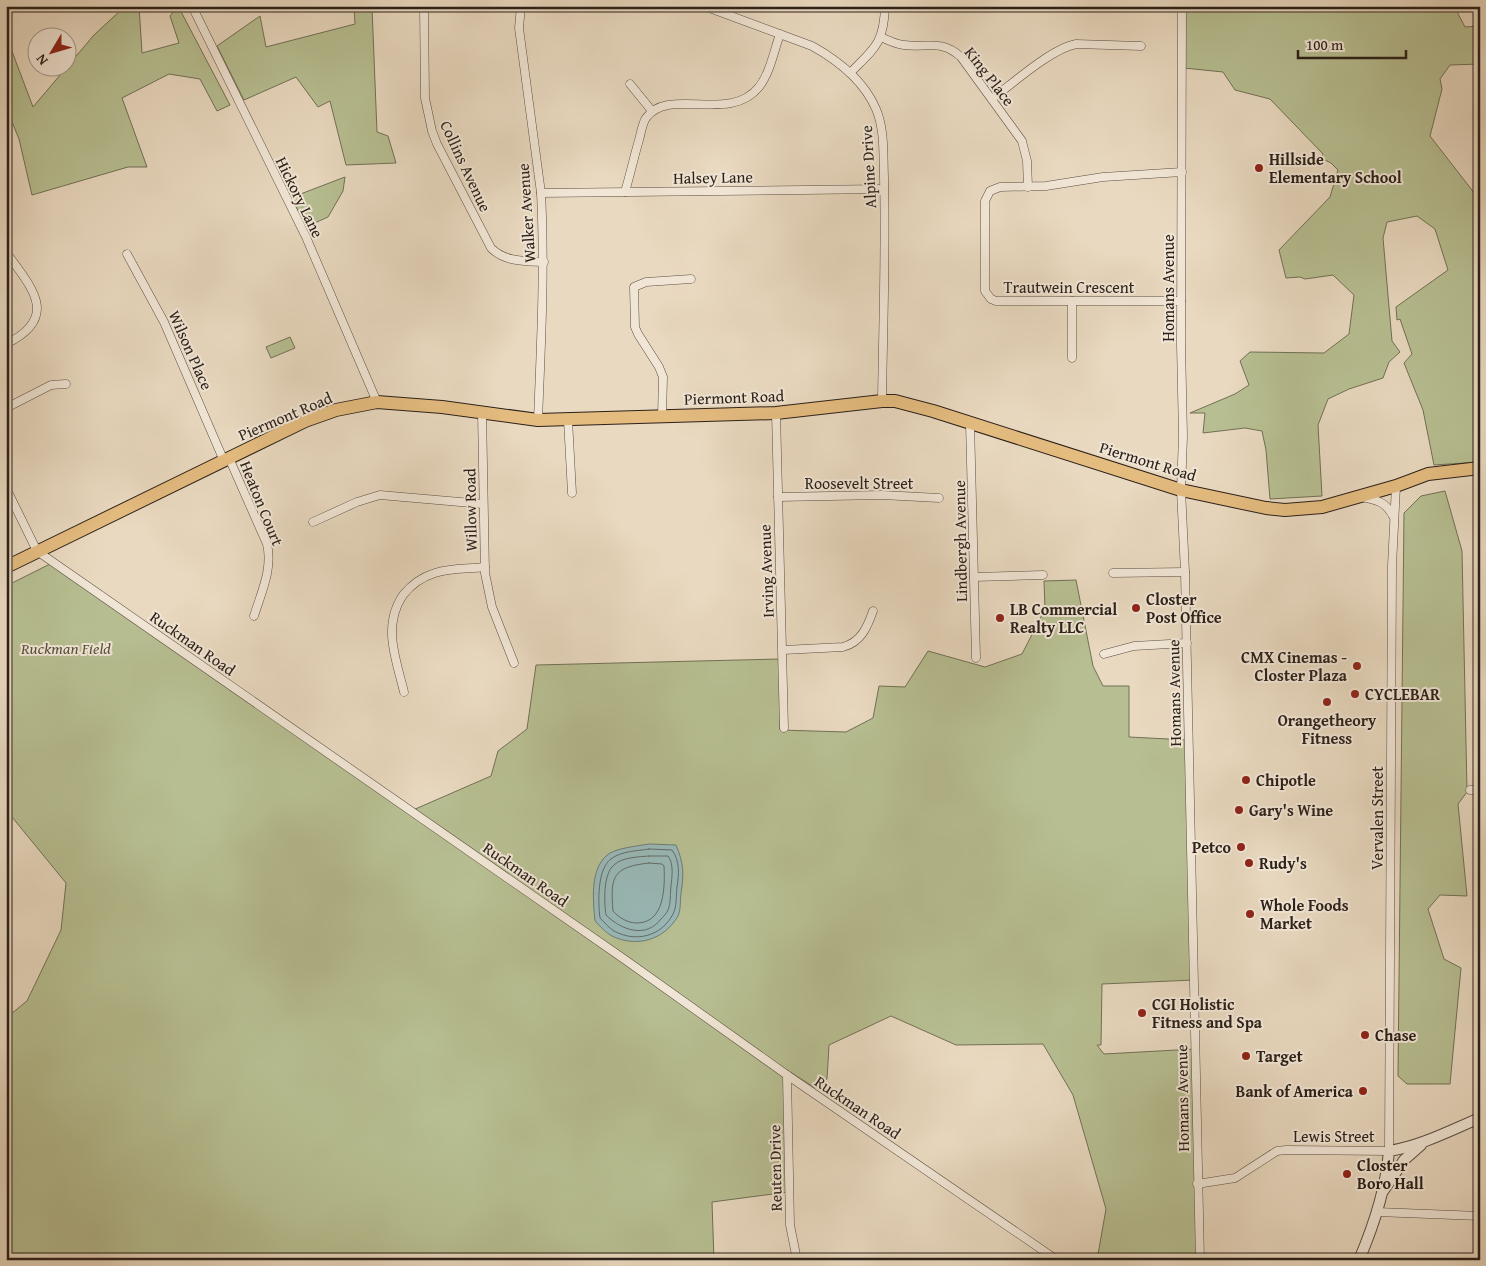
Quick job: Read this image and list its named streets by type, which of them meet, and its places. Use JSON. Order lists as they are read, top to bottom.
{
  "streets": {
    "main road": ["Piermont Road"],
    "street": [
      "King Place",
      "Collins Avenue",
      "Alpine Drive",
      "Halsey Lane",
      "Hickory Lane",
      "Walker Avenue",
      "Trautwein Crescent",
      "Homans Avenue",
      "Wilson Place",
      "Roosevelt Street",
      "Heaton Court",
      "Willow Road",
      "Lindbergh Avenue",
      "Irving Avenue",
      "Ruckman Road",
      "Vervalen Street",
      "Lewis Street",
      "Reuten Drive"
    ]
  },
  "crossings": [
    ["King Place", "Trautwein Crescent"],
    ["Collins Avenue", "Walker Avenue"],
    ["Alpine Drive", "Halsey Lane"],
    ["Alpine Drive", "Piermont Road"],
    ["Halsey Lane", "Walker Avenue"],
    ["Hickory Lane", "Piermont Road"],
    ["Walker Avenue", "Piermont Road"],
    ["Trautwein Crescent", "Homans Avenue"],
    ["Homans Avenue", "Piermont Road"],
    ["Homans Avenue", "Lewis Street"],
    ["Wilson Place", "Piermont Road"],
    ["Wilson Place", "Heaton Court"],
    ["Piermont Road", "Heaton Court"],
    ["Piermont Road", "Willow Road"],
    ["Piermont Road", "Lindbergh Avenue"],
    ["Piermont Road", "Irving Avenue"],
    ["Piermont Road", "Ruckman Road"],
    ["Piermont Road", "Vervalen Street"],
    ["Roosevelt Street", "Irving Avenue"],
    ["Ruckman Road", "Reuten Drive"],
    ["Vervalen Street", "Lewis Street"]
  ],
  "parks": ["Ruckman Field"],
  "places": [
    "Hillside Elementary School",
    "Closter Post Office",
    "LB Commercial Realty LLC",
    "CMX Cinemas - Closter Plaza",
    "CYCLEBAR",
    "Orangetheory Fitness",
    "Chipotle",
    "Gary's Wine",
    "Petco",
    "Rudy's",
    "Whole Foods Market",
    "CGI Holistic Fitness and Spa",
    "Chase",
    "Target",
    "Bank of America",
    "Closter Boro Hall"
  ],
  "scale_bar": "100 m",
  "north": "bottom left"
}
